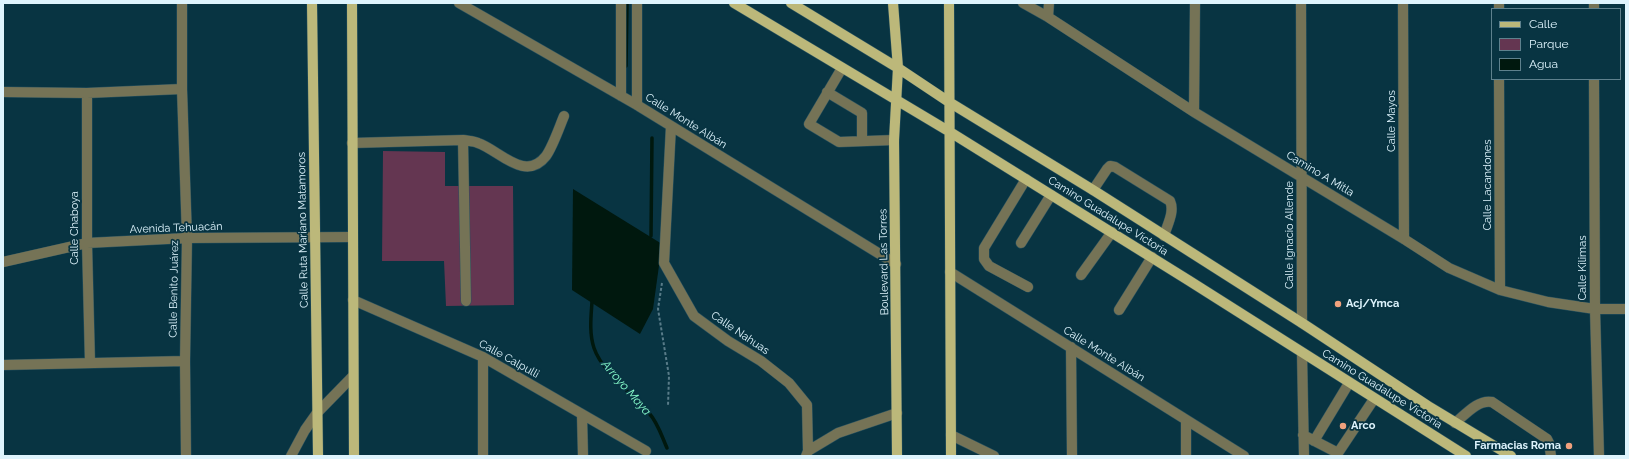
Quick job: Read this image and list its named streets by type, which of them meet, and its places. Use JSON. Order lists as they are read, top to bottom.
{
  "streets": {
    "main road": ["Camino Guadalupe Victoria", "Calle Ruta Mariano Matamoros", "Boulevard Las Torres"],
    "street": [
      "Calle Monte Albán",
      "Calle Mayos",
      "Camino A Mitla",
      "Calle Lacandones",
      "Calle Chaboya",
      "Avenida Tehuacán",
      "Calle Ignacio Allende",
      "Calle Kilimas",
      "Calle Benito Juárez",
      "Calle Nahuas",
      "Calle Calpulli"
    ]
  },
  "crossings": [
    ["Calle Monte Albán", "Boulevard Las Torres"],
    ["Calle Mayos", "Camino A Mitla"],
    ["Camino A Mitla", "Calle Lacandones"],
    ["Camino A Mitla", "Calle Ignacio Allende"],
    ["Camino A Mitla", "Calle Kilimas"],
    ["Camino Guadalupe Victoria", "Calle Ignacio Allende"],
    ["Camino Guadalupe Victoria", "Boulevard Las Torres"],
    ["Calle Chaboya", "Avenida Tehuacán"],
    ["Avenida Tehuacán", "Calle Ruta Mariano Matamoros"],
    ["Avenida Tehuacán", "Calle Benito Juárez"]
  ],
  "water": ["Arroyo Maya"],
  "places": ["Acj/Ymca", "Arco", "Farmacias Roma"],
  "legend": ["Calle", "Parque", "Agua"]
}
